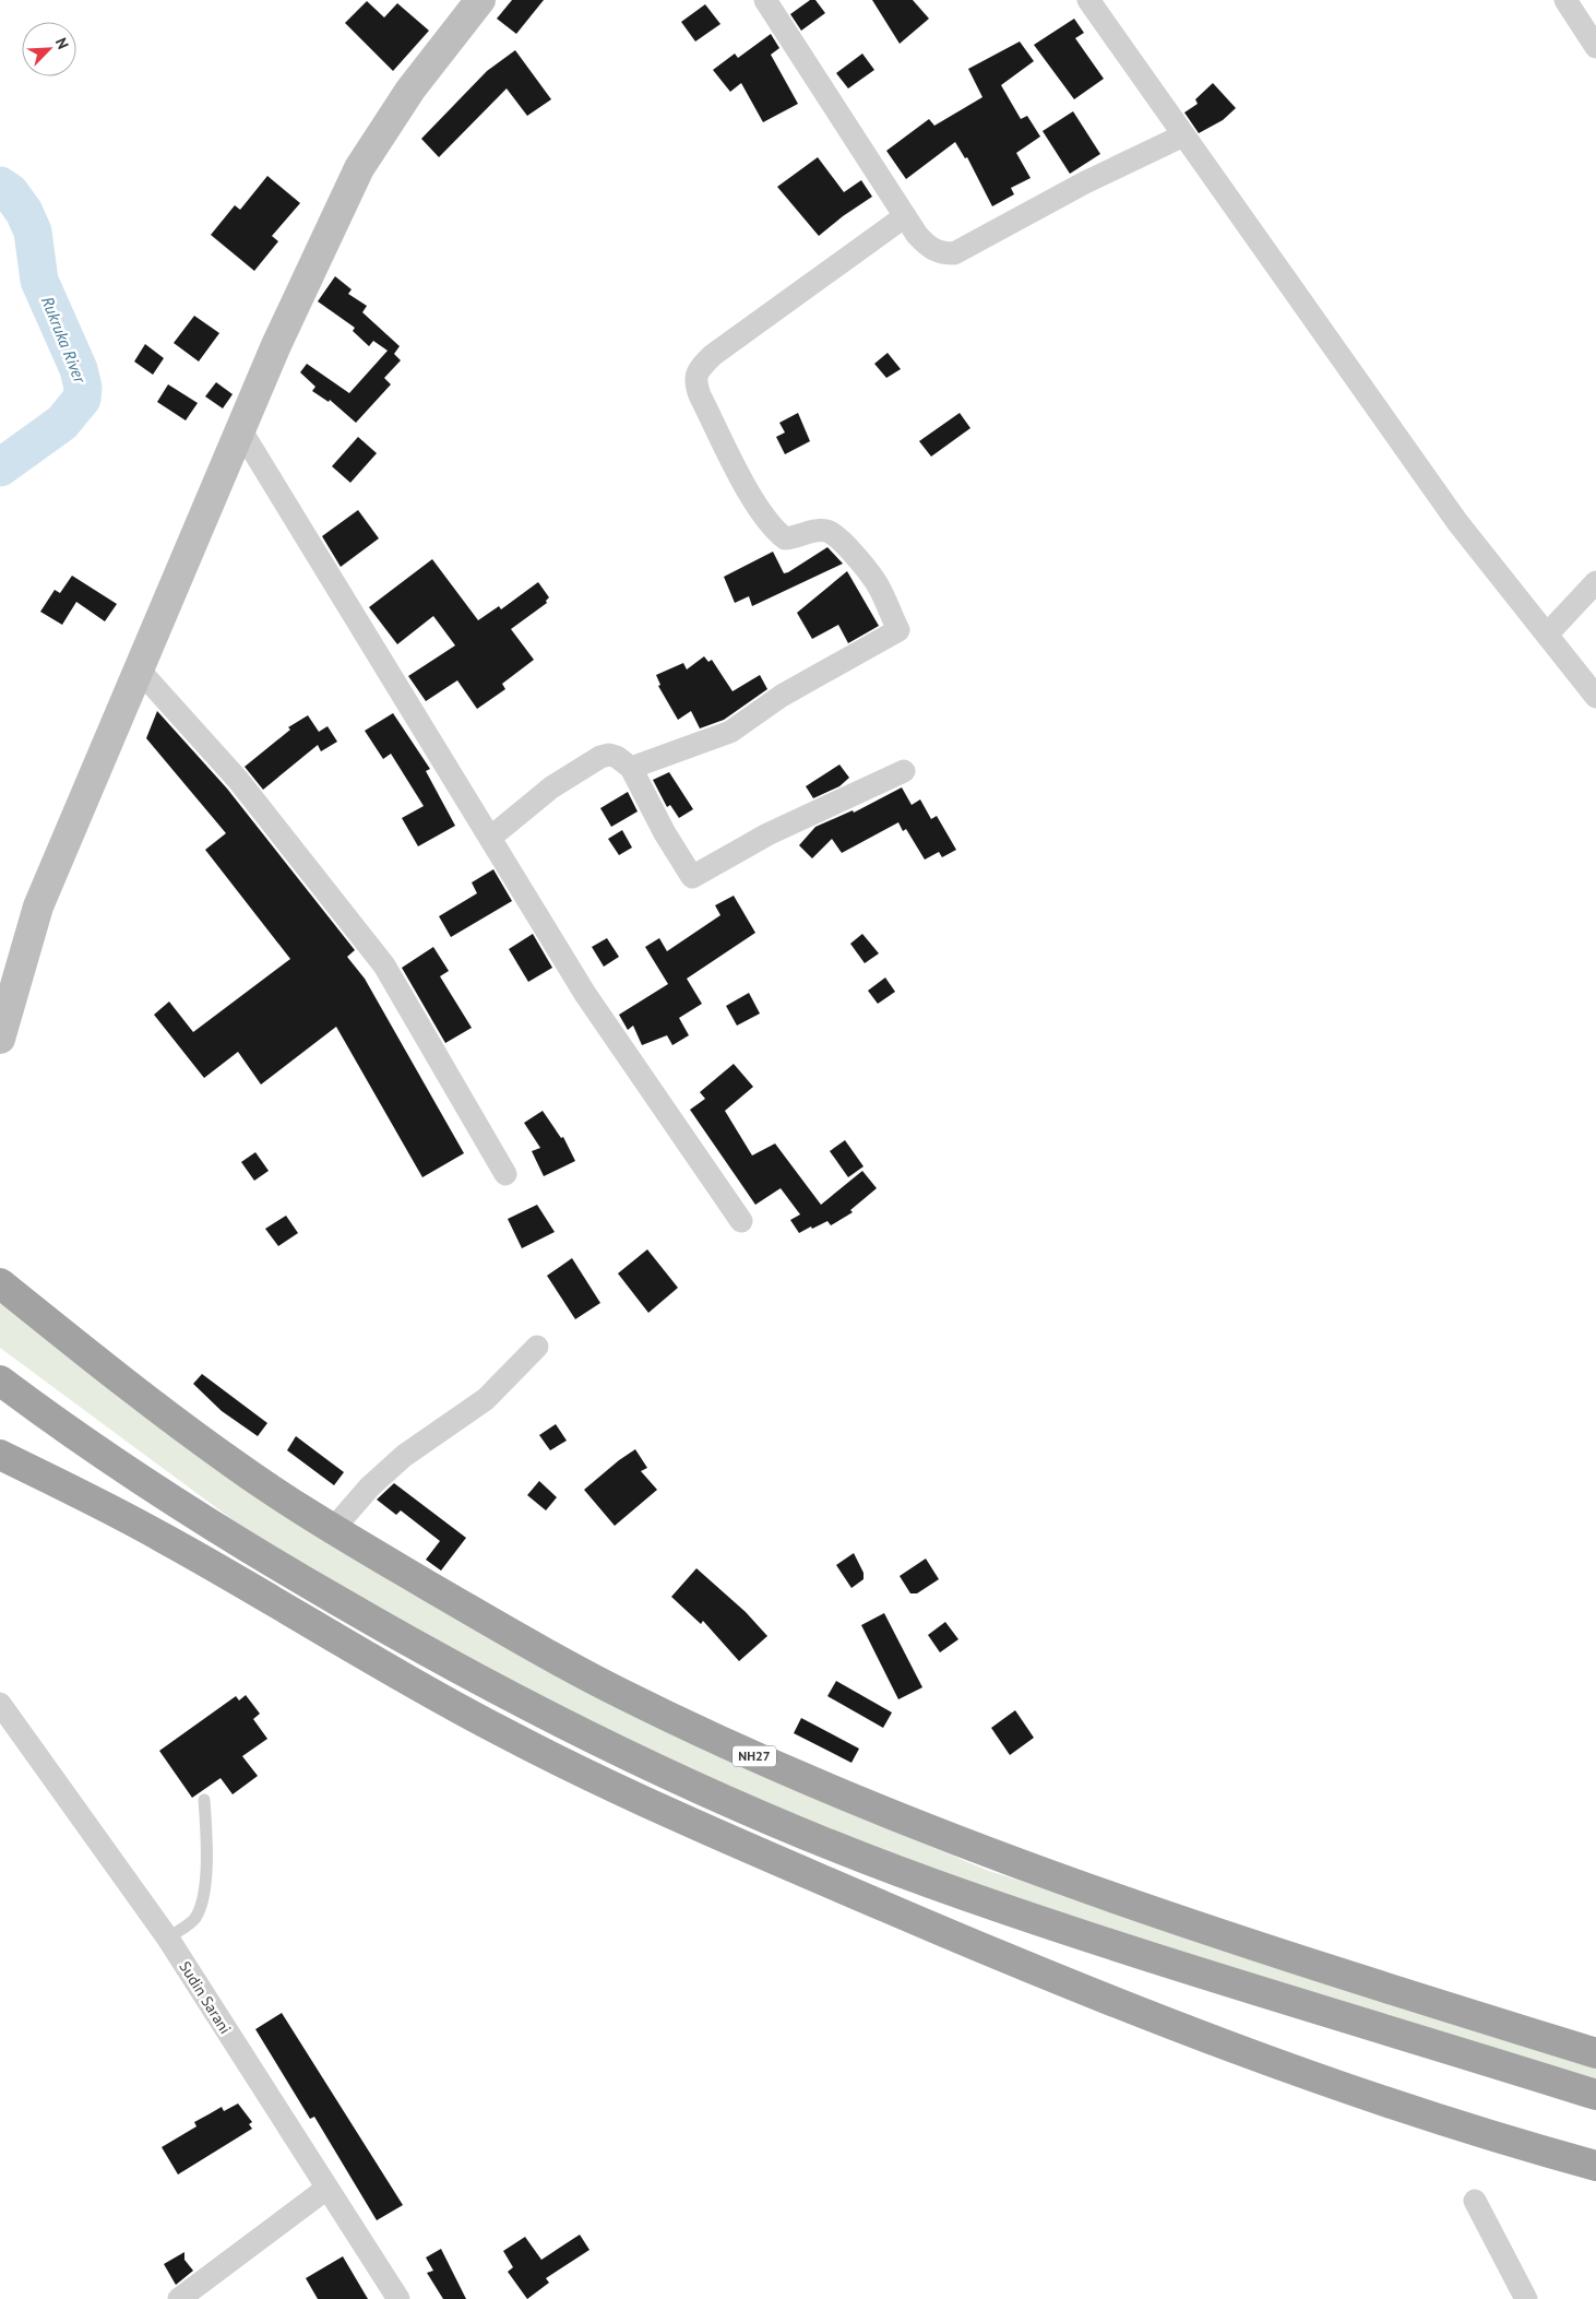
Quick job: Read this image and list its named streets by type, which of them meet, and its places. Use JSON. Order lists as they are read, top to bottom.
{
  "streets": {
    "highway": ["NH27"],
    "street": ["Sudin Sarani"]
  },
  "water": ["Rukruka River"],
  "north": "top right"
}
